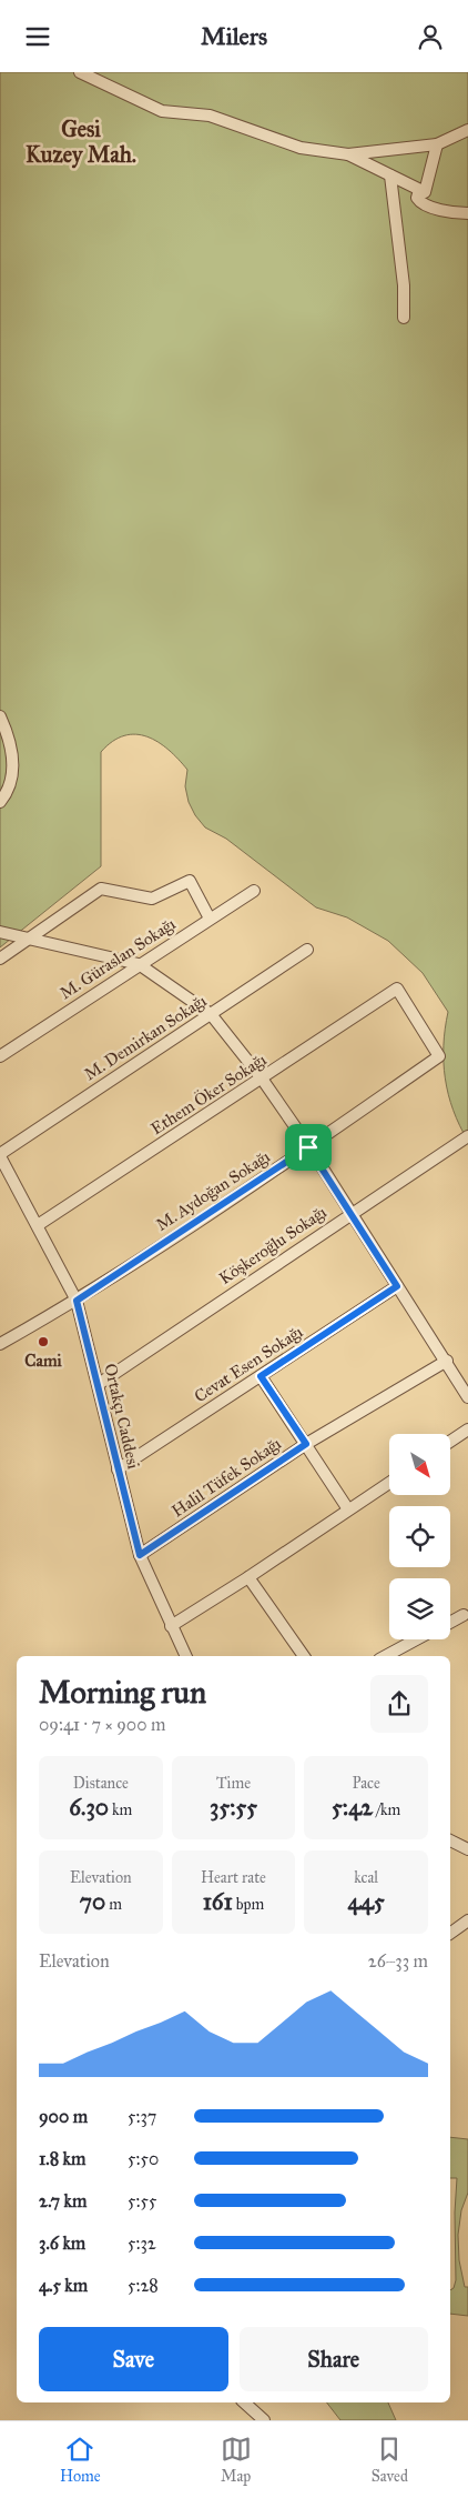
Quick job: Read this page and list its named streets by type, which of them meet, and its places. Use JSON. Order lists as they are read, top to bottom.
{
  "streets": {
    "street": [
      "M. Güraslan Sokağı",
      "M. Demirkan Sokağı",
      "Ethem Öker Sokağı",
      "M. Aydoğan Sokağı",
      "Köşkeroğlu Sokağı",
      "Cevat Esen Sokağı",
      "Ortakçı Caddesi",
      "Halil Tüfek Sokağı"
    ]
  },
  "crossings": [
    ["M. Demirkan Sokağı", "Ortakçı Caddesi"],
    ["Ethem Öker Sokağı", "M. Aydoğan Sokağı"],
    ["Ethem Öker Sokağı", "Ortakçı Caddesi"],
    ["M. Aydoğan Sokağı", "Ortakçı Caddesi"],
    ["Köşkeroğlu Sokağı", "Ortakçı Caddesi"],
    ["Cevat Esen Sokağı", "Ortakçı Caddesi"],
    ["Ortakçı Caddesi", "Halil Tüfek Sokağı"]
  ],
  "districts": ["Gesi Kuzey Mah."],
  "places": ["Cami"],
  "north": "bottom right",
  "page": {
    "header": "Milers",
    "heading": ["Morning run", "09:41 · 7 × 900 m"],
    "stats": [
      ["Distance", "6.30 km"],
      ["Time", "35:55"],
      ["Pace", "5:42 /km"],
      ["Elevation", "70 m"],
      ["Heart rate", "161 bpm"],
      ["kcal", "445"]
    ],
    "chart": ["Elevation", "26–33 m"],
    "list": [
      {
        "name": "900 m",
        "note": "5:37"
      },
      {
        "name": "1.8 km",
        "note": "5:50"
      },
      {
        "name": "2.7 km",
        "note": "5:55"
      },
      {
        "name": "3.6 km",
        "note": "5:32"
      },
      {
        "name": "4.5 km",
        "note": "5:28"
      }
    ],
    "buttons": ["Save", "Share"],
    "tabs": ["Home", "Map", "Saved"]
  }
}
